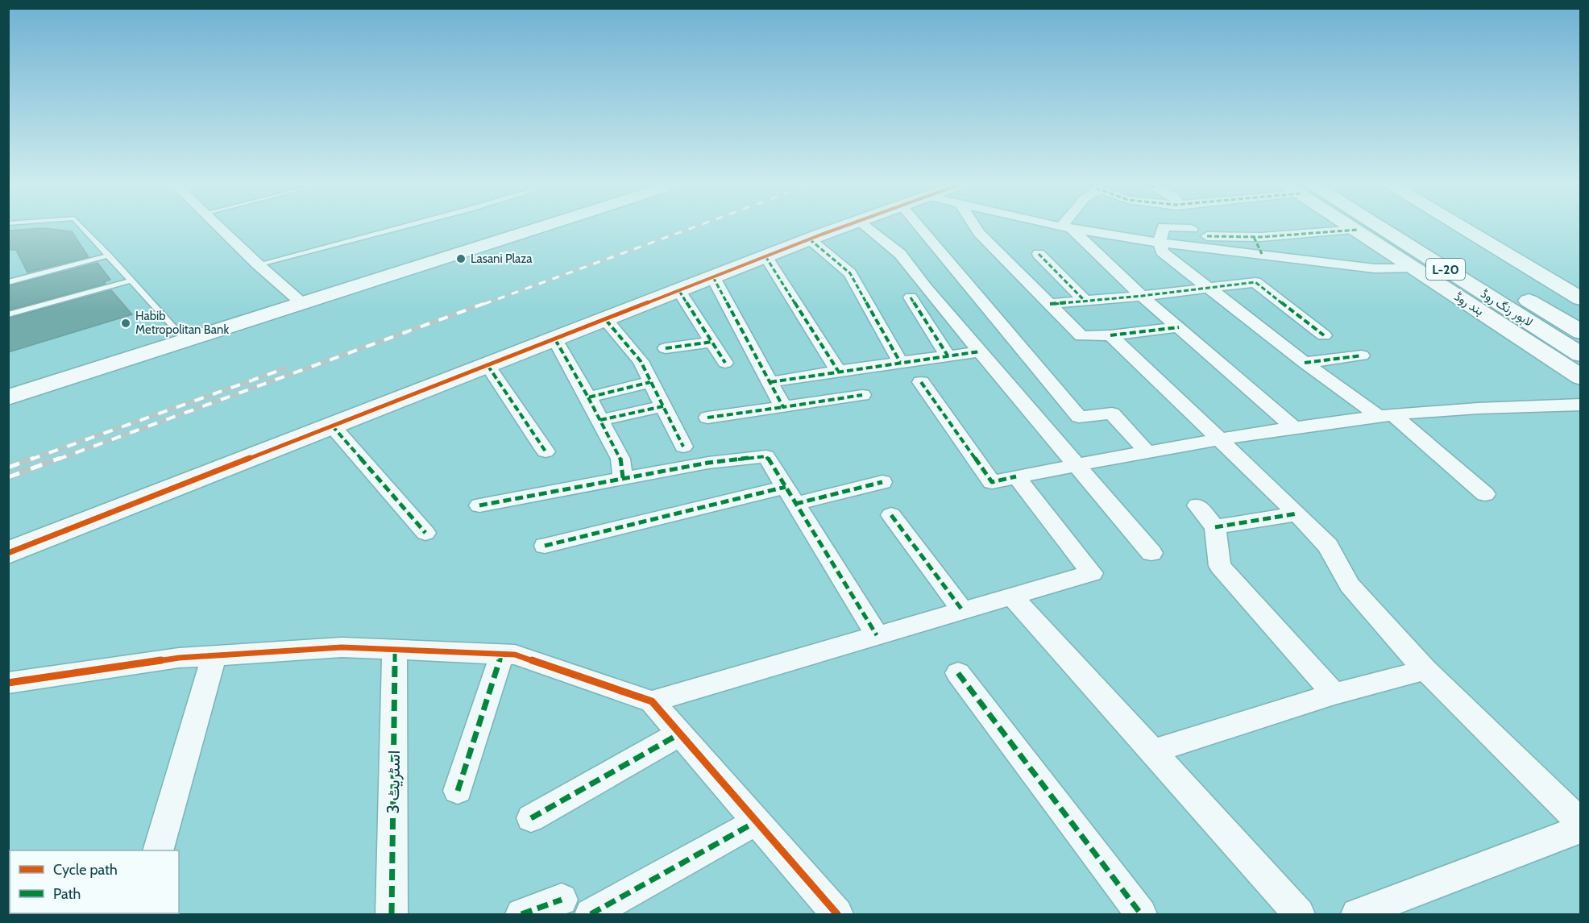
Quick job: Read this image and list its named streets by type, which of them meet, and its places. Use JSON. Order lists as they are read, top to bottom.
{
  "streets": {
    "main road": ["L-20", "بند روڈ", "لاہور رنگ روڈ"],
    "street": ["اسٹریٹ 3"]
  },
  "places": ["Lasani Plaza", "Habib Metropolitan Bank"],
  "legend": ["Cycle path", "Path"]
}
